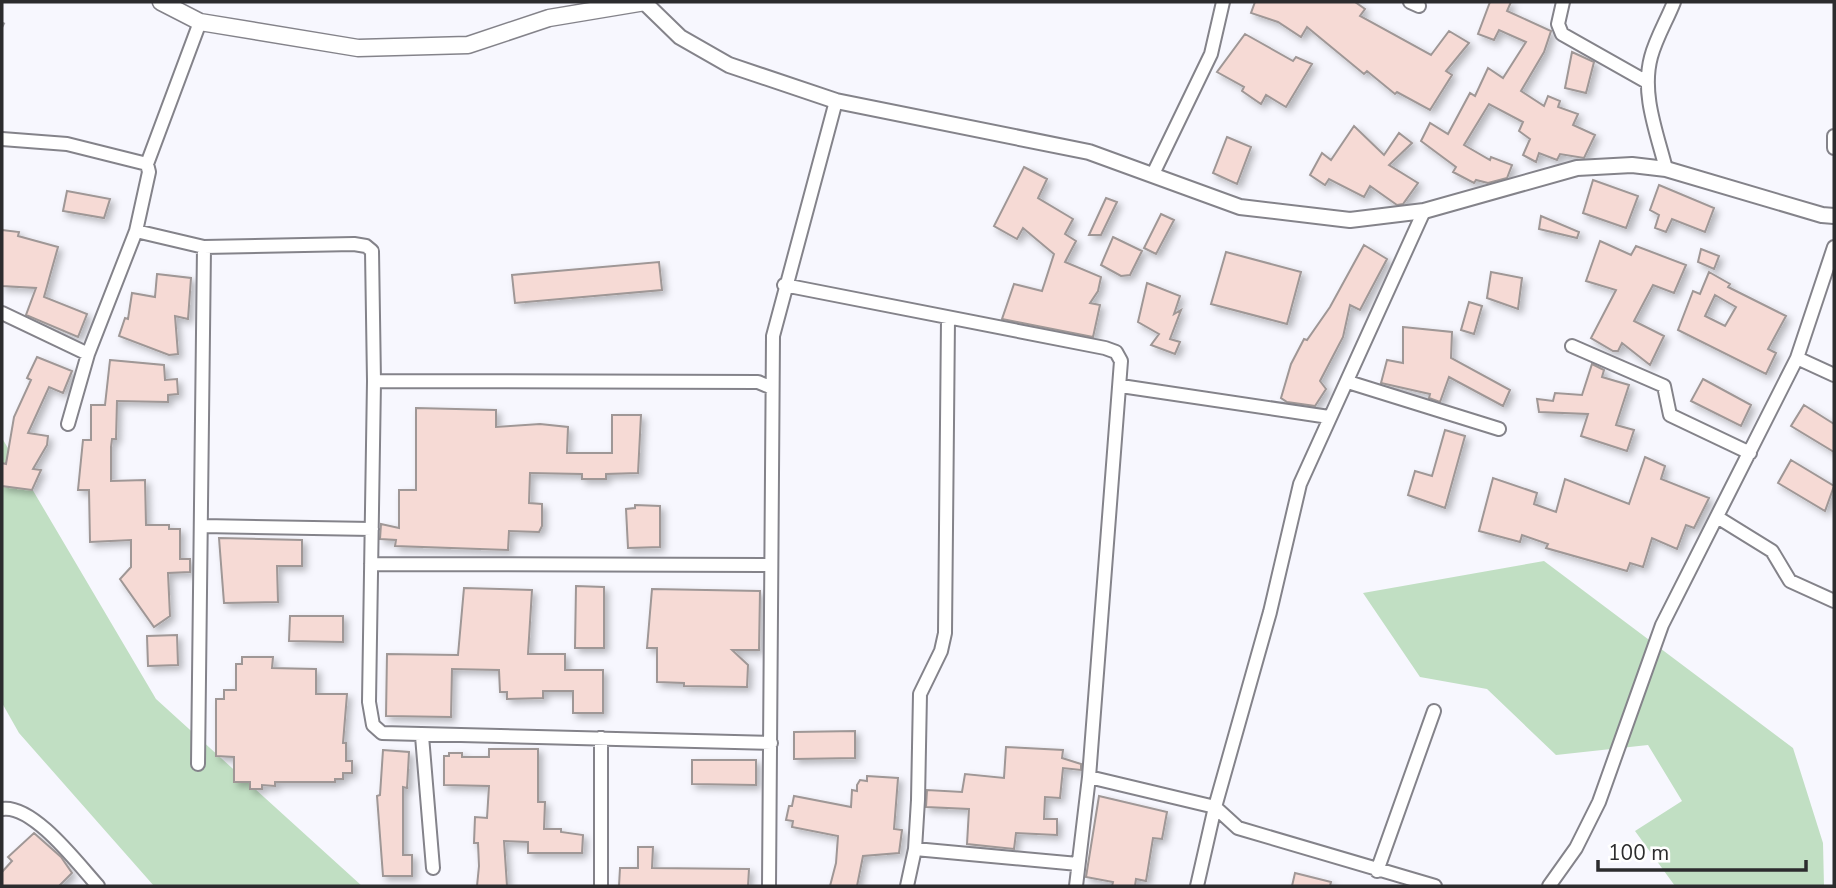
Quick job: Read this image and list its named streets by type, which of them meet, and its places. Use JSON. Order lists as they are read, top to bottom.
{
  "scale_bar": "100 m"
}
